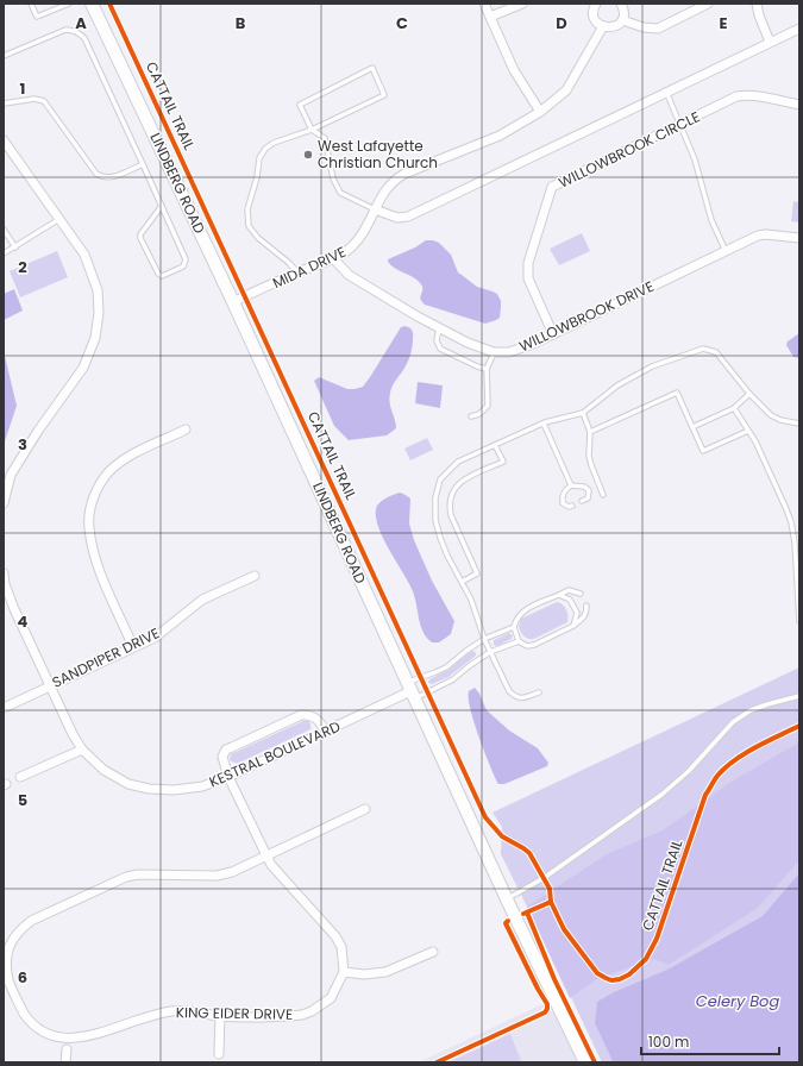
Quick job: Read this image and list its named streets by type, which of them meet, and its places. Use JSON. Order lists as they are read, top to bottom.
{
  "streets": {
    "main road": ["LINDBERG ROAD"],
    "street": [
      "WILLOWBROOK CIRCLE",
      "MIDA DRIVE",
      "WILLOWBROOK DRIVE",
      "SANDPIPER DRIVE",
      "KESTRAL BOULEVARD",
      "KING EIDER DRIVE"
    ],
    "cycle path": ["CATTAIL TRAIL"]
  },
  "crossings": [
    ["WILLOWBROOK CIRCLE", "WILLOWBROOK DRIVE"],
    ["LINDBERG ROAD", "MIDA DRIVE"],
    ["LINDBERG ROAD", "KESTRAL BOULEVARD"],
    ["MIDA DRIVE", "WILLOWBROOK DRIVE"],
    ["SANDPIPER DRIVE", "KESTRAL BOULEVARD"]
  ],
  "water": ["Celery Bog"],
  "places": ["West Lafayette Christian Church"],
  "scale_bar": "100 m",
  "grid": {
    "columns": [
      "A",
      "B",
      "C",
      "D",
      "E"
    ],
    "rows": [
      "1",
      "2",
      "3",
      "4",
      "5",
      "6"
    ]
  }
}
